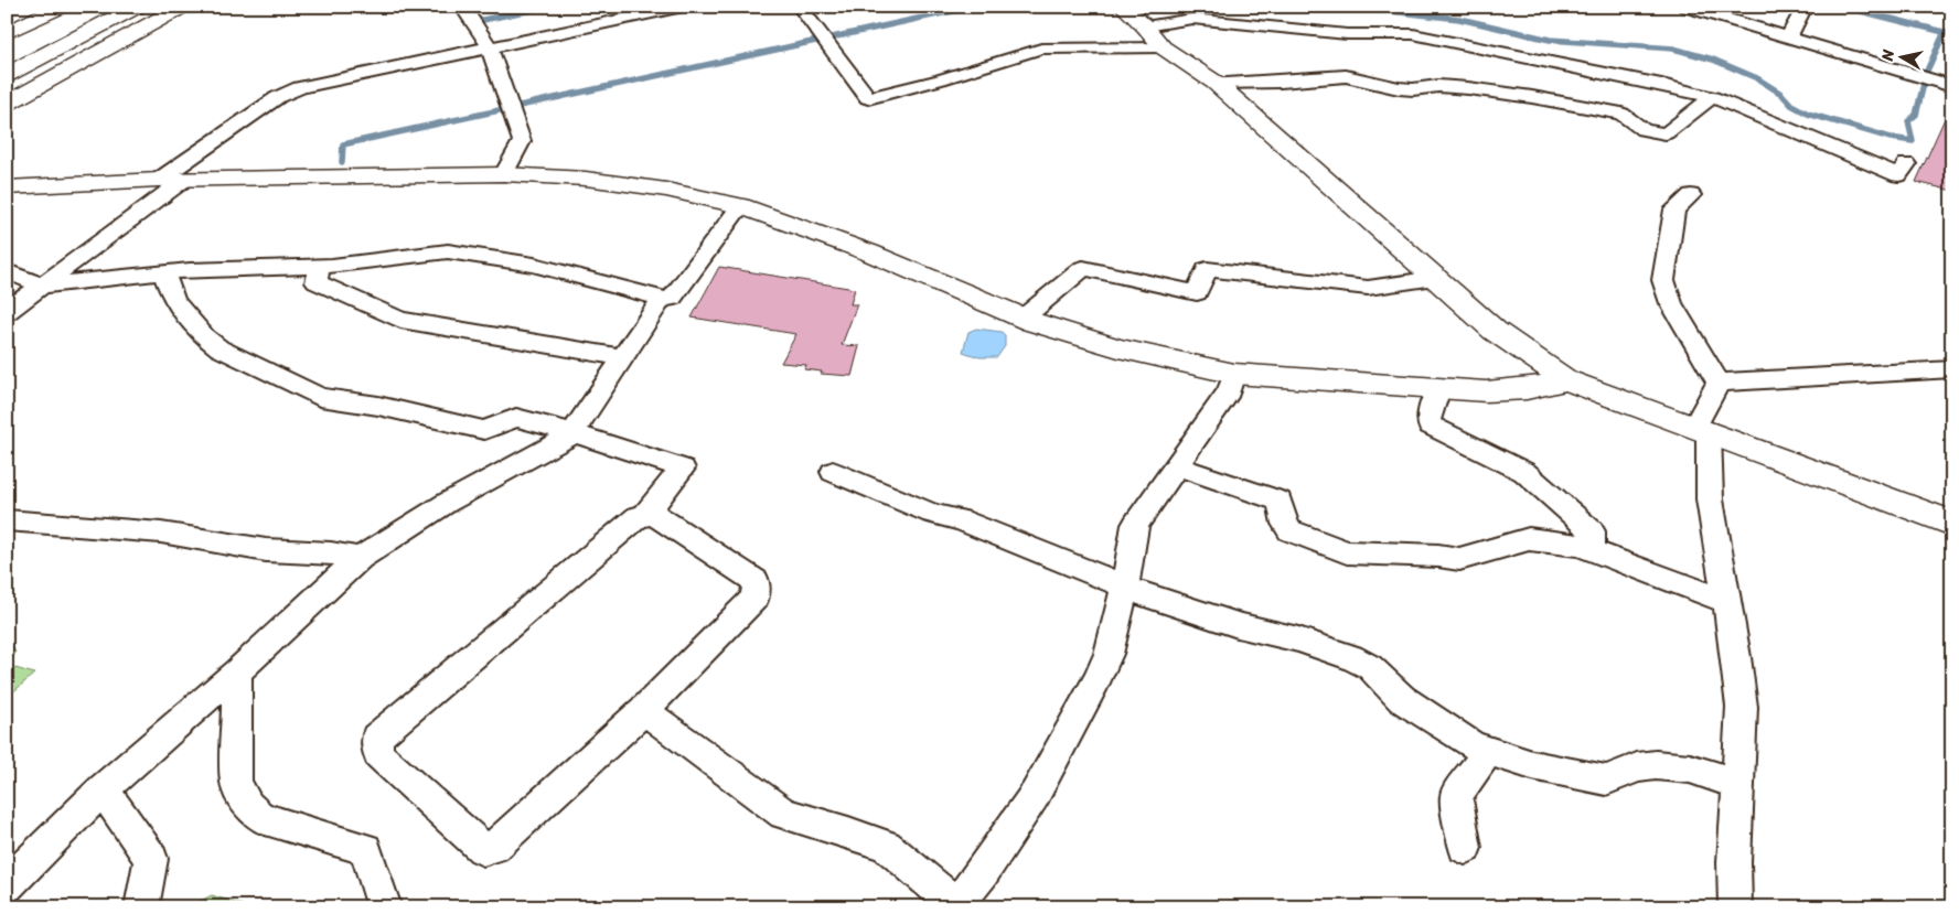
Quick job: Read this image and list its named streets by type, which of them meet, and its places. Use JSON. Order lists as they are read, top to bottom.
{
  "north": "left"
}
